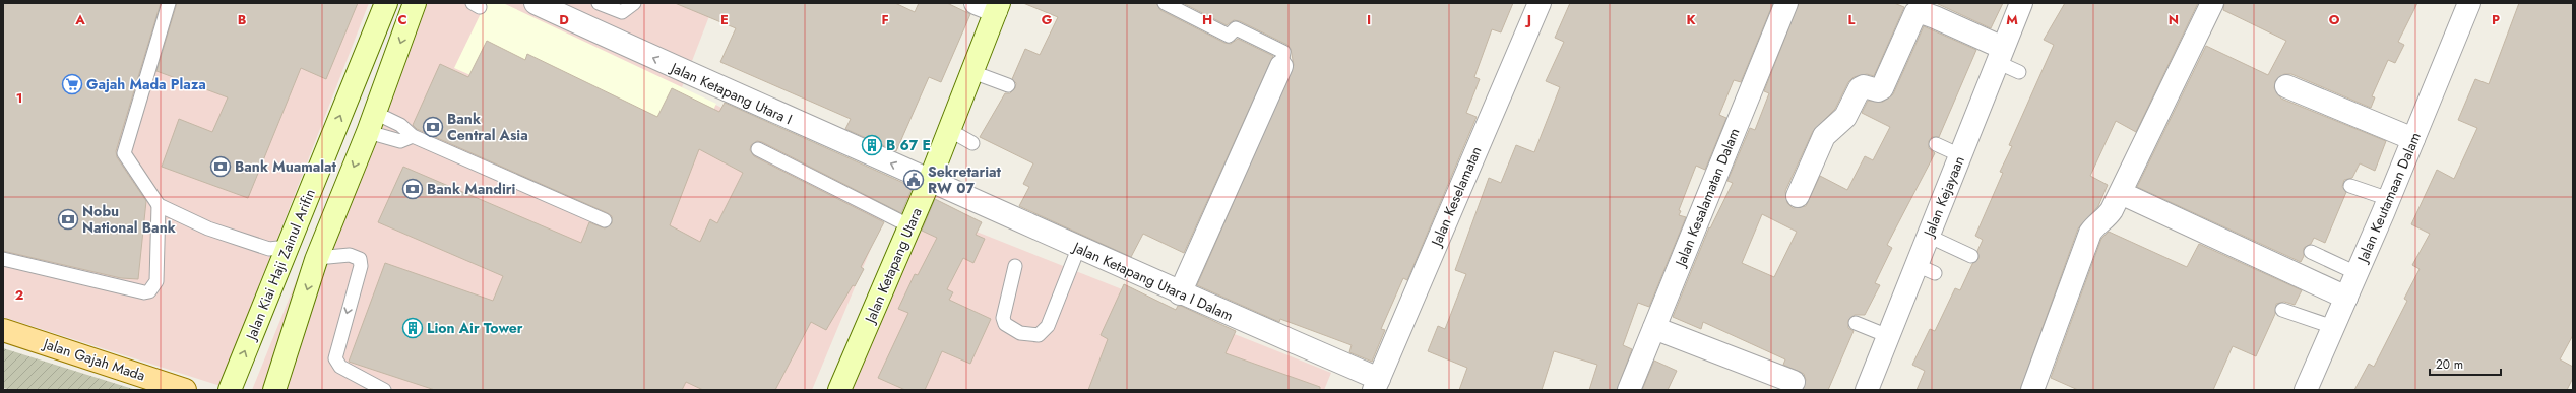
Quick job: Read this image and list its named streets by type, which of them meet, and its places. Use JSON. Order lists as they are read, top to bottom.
{
  "streets": {
    "main road": ["Jalan Kiai Haji Zainul Arifin", "Jalan Ketapang Utara", "Jalan Gajah Mada"],
    "street": [
      "Jalan Ketapang Utara I",
      "Jalan Keselamatan",
      "Jalan Kejayaan",
      "Jalan Kesalamatan Dalam",
      "Jalan Keutamaan Dalam",
      "Jalan Ketapang Utara I Dalam"
    ]
  },
  "crossings": [
    ["Jalan Ketapang Utara I", "Jalan Ketapang Utara"],
    ["Jalan Ketapang Utara I", "Jalan Ketapang Utara I Dalam"],
    ["Jalan Keselamatan", "Jalan Ketapang Utara I Dalam"],
    ["Jalan Ketapang Utara", "Jalan Ketapang Utara I Dalam"]
  ],
  "one_way": ["Jalan Ketapang Utara I"],
  "places": {
    "supermarket": ["Gajah Mada Plaza"],
    "bank": [
      "Bank Central Asia",
      "Bank Muamalat",
      "Bank Mandiri",
      "Nobu National Bank"
    ],
    "building": ["B 67 E", "Lion Air Tower"],
    "public building": ["Sekretariat RW 07"]
  },
  "scale_bar": "20 m",
  "grid": {
    "columns": [
      "A",
      "B",
      "C",
      "D",
      "E",
      "F",
      "G",
      "H",
      "I",
      "J",
      "K",
      "L",
      "M",
      "N",
      "O",
      "P"
    ],
    "rows": ["1", "2"]
  }
}
